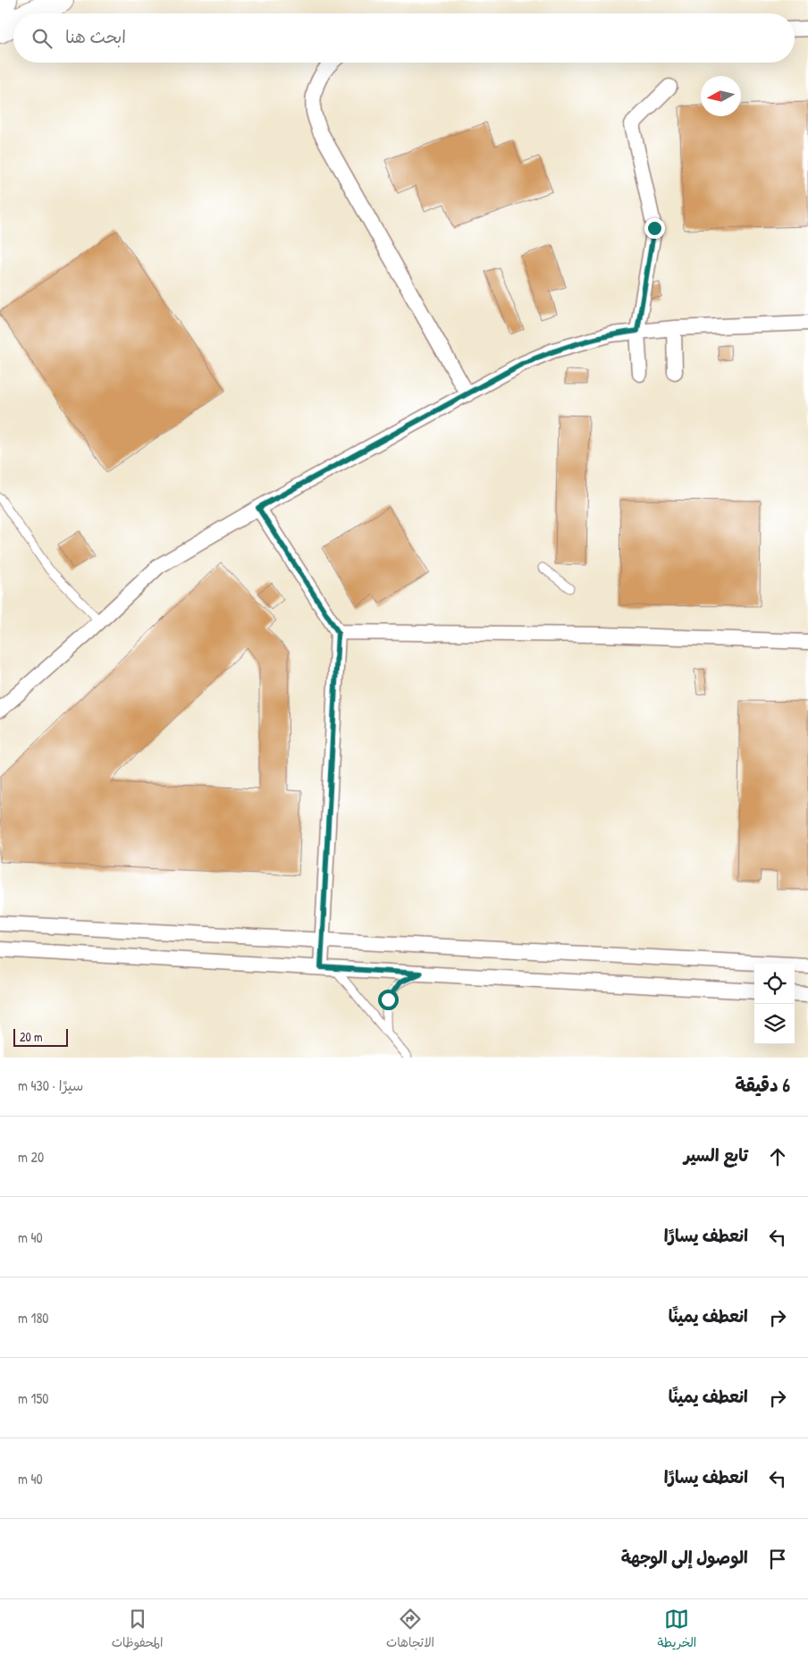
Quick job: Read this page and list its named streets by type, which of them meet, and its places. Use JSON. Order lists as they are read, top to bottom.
{
  "scale_bar": "20 m",
  "north": "left",
  "page": {
    "search": "ابحث هنا",
    "scale": "20 m",
    "heading": ["6 دقيقة", "سيرًا · 430 m"],
    "list": [
      ["تابع السير", "20 m"],
      ["انعطف يسارًا", "40 m"],
      ["انعطف يمينًا", "180 m"],
      ["انعطف يمينًا", "150 m"],
      ["انعطف يسارًا", "40 m"],
      "الوصول إلى الوجهة"
    ],
    "nav": ["الخريطة", "الاتجاهات", "المحفوظات"]
  }
}
